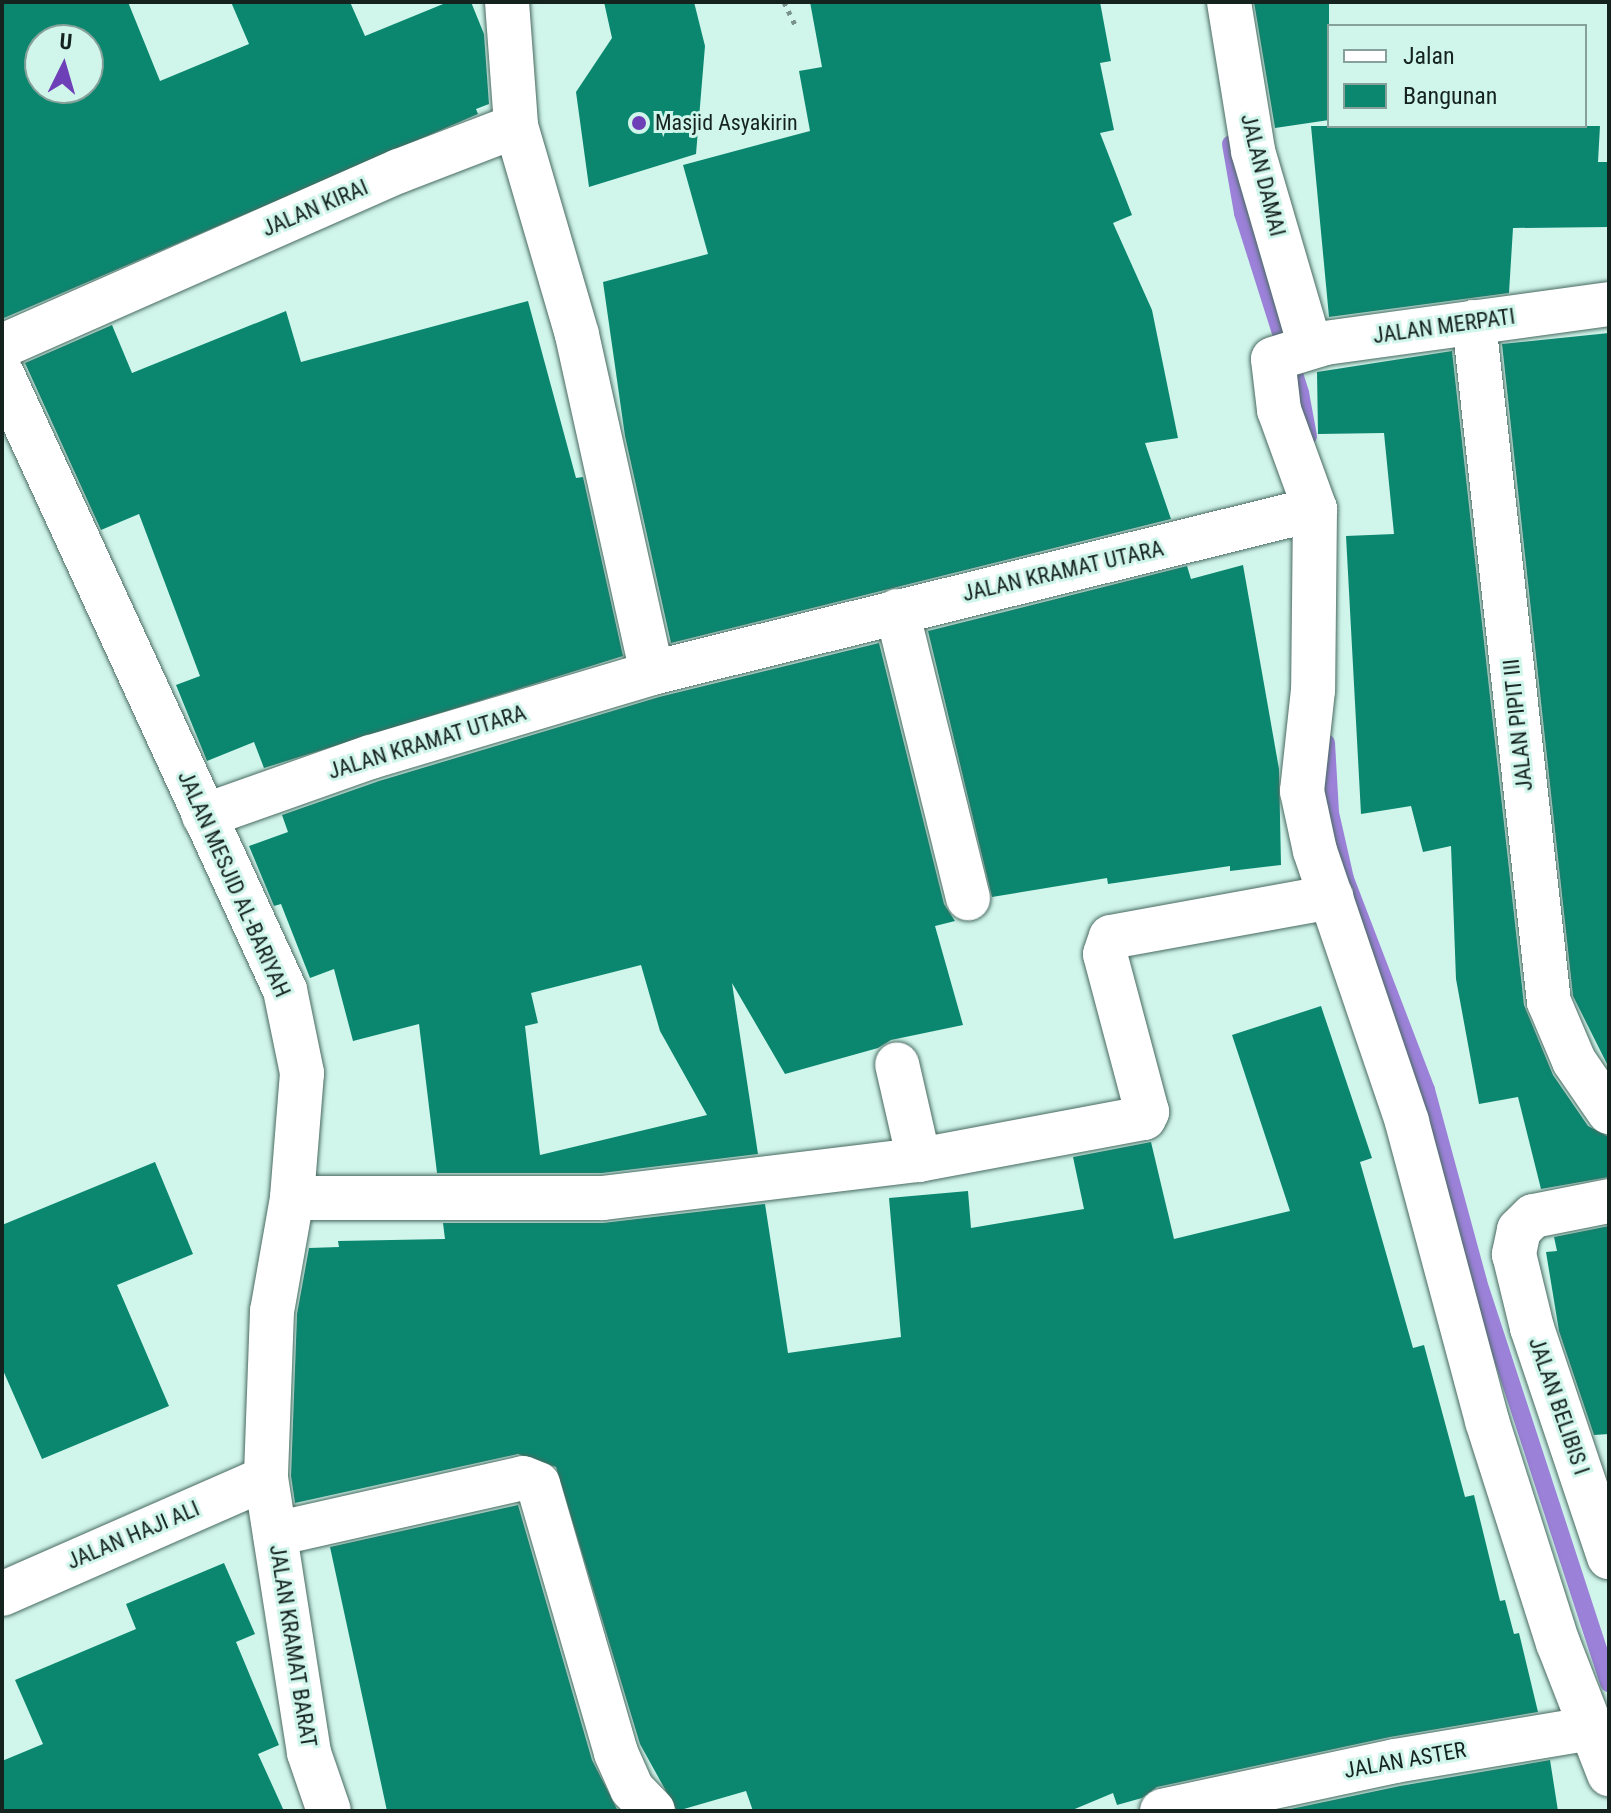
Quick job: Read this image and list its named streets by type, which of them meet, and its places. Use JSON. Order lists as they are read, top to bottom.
{
  "streets": {
    "street": [
      "JALAN DAMAI",
      "JALAN KIRAI",
      "JALAN MERPATI",
      "JALAN KRAMAT UTARA",
      "JALAN PIPIT III",
      "JALAN MESJID AL-BARIYAH",
      "JALAN BELIBIS I",
      "JALAN HAJI ALI",
      "JALAN KRAMAT BARAT",
      "JALAN ASTER"
    ]
  },
  "crossings": [
    ["JALAN DAMAI", "JALAN MERPATI"],
    ["JALAN MERPATI", "JALAN PIPIT III"],
    ["JALAN KRAMAT UTARA", "JALAN MESJID AL-BARIYAH"],
    ["JALAN MESJID AL-BARIYAH", "JALAN HAJI ALI"],
    ["JALAN MESJID AL-BARIYAH", "JALAN KRAMAT BARAT"],
    ["JALAN HAJI ALI", "JALAN KRAMAT BARAT"]
  ],
  "places": ["Masjid Asyakirin"],
  "legend": ["Jalan", "Bangunan"],
  "north": "top"
}
